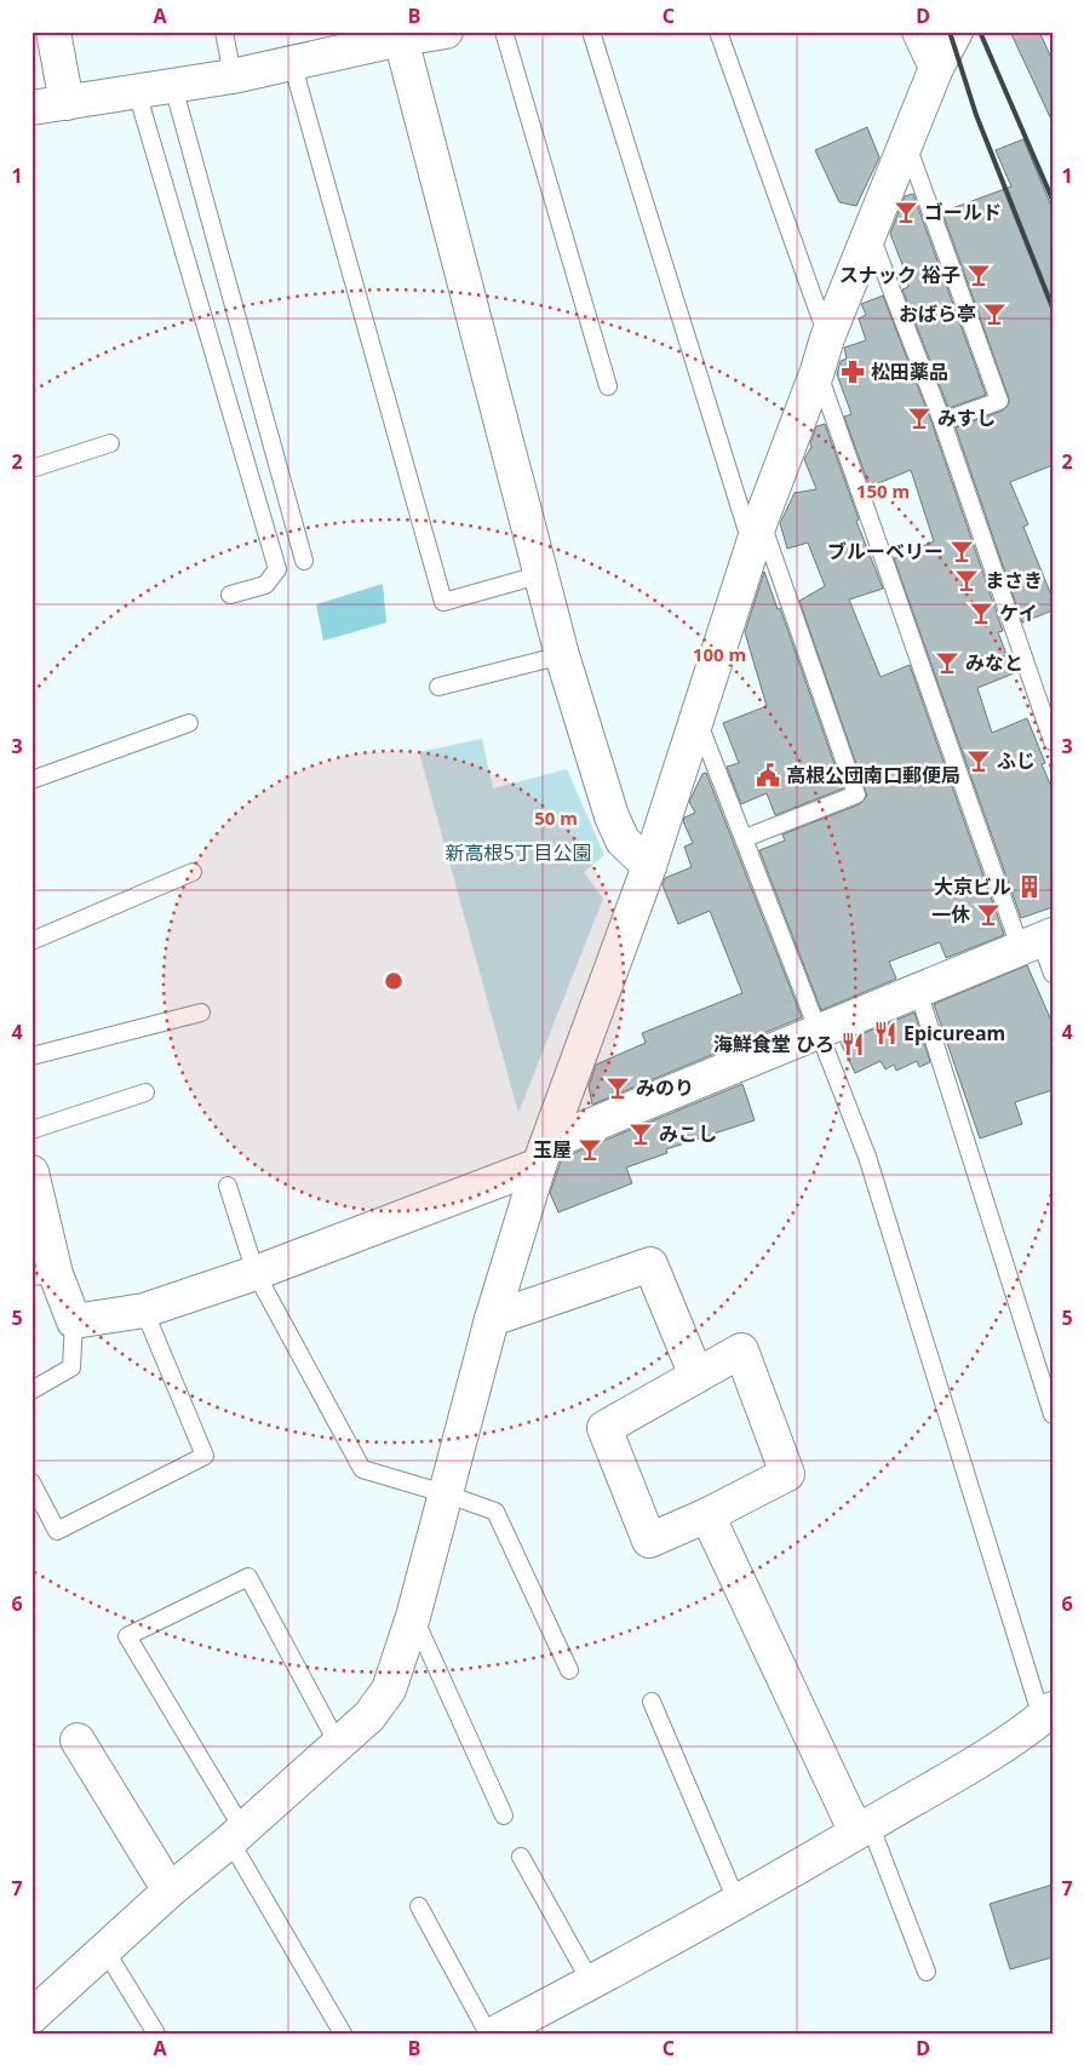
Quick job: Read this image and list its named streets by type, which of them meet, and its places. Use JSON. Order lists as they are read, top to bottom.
{
  "parks": ["新高根5丁目公園"],
  "places": {
    "bar": [
      "ゴールド",
      "スナック 裕子",
      "おばら亭",
      "みすし",
      "ブルーベリー",
      "まさき",
      "ケイ",
      "みなと",
      "ふじ",
      "一休",
      "みのり",
      "みこし",
      "玉屋"
    ],
    "pharmacy": ["松田薬品"],
    "public building": ["高根公団南口郵便局"],
    "building": ["大京ビル"],
    "restaurant": ["Epicuream", "海鮮食堂 ひろ"]
  },
  "grid": {
    "columns": [
      "A",
      "B",
      "C",
      "D"
    ],
    "rows": [
      "1",
      "2",
      "3",
      "4",
      "5",
      "6",
      "7"
    ]
  },
  "rings": ["150 m", "100 m", "50 m"]
}
